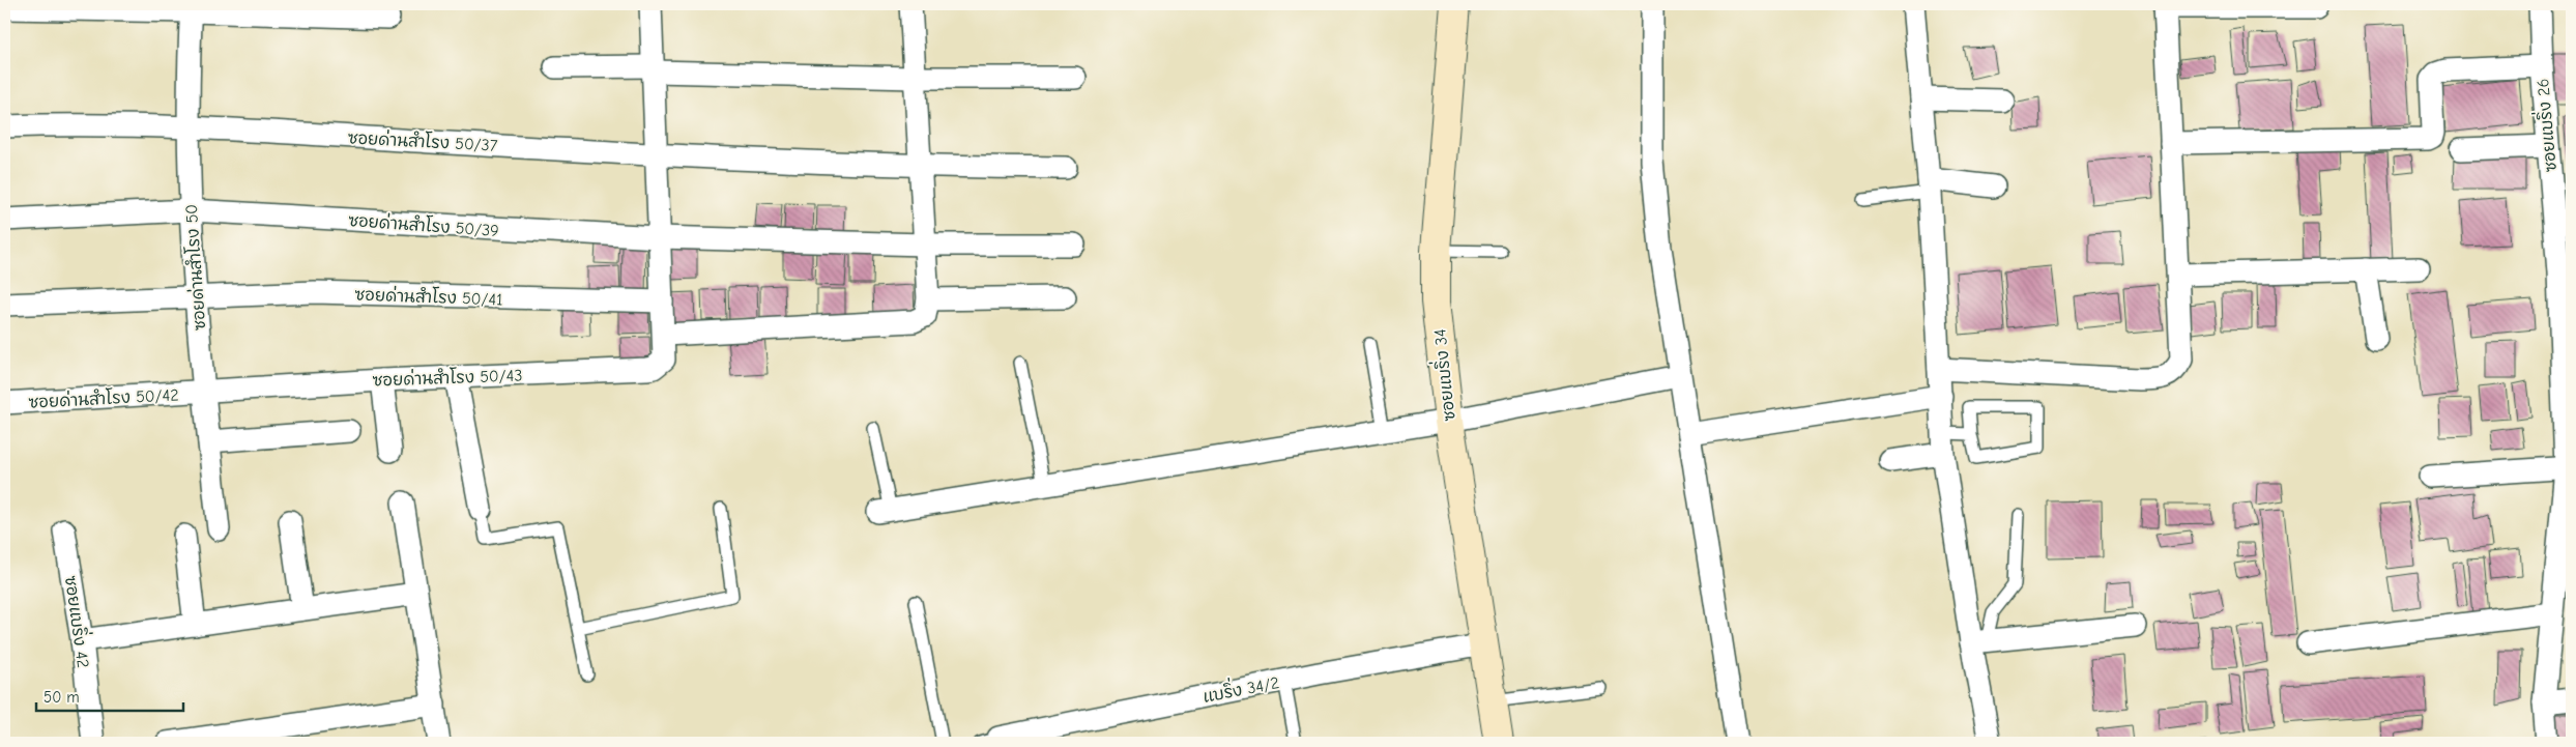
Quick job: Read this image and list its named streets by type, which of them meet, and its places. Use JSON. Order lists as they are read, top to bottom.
{
  "streets": {
    "street": [
      "ซอยแบริ่ง 26",
      "ซอยด่านสำโรง 50/37",
      "ซอยด่านสำโรง 50/39",
      "ซอยด่านสำโรง 50",
      "ซอยด่านสำโรง 50/41",
      "ซอยแบริ่ง 34",
      "ซอยด่านสำโรง 50/43",
      "ซอยด่านสำโรง 50/42",
      "ซอยแบริ่ง 42",
      "แบริ่ง 34/2"
    ]
  },
  "crossings": [
    ["ซอยด่านสำโรง 50/37", "ซอยด่านสำโรง 50"],
    ["ซอยด่านสำโรง 50/37", "ซอยด่านสำโรง 50/43"],
    ["ซอยด่านสำโรง 50/39", "ซอยด่านสำโรง 50"],
    ["ซอยด่านสำโรง 50/39", "ซอยด่านสำโรง 50/43"],
    ["ซอยด่านสำโรง 50", "ซอยด่านสำโรง 50/41"],
    ["ซอยด่านสำโรง 50", "ซอยด่านสำโรง 50/43"],
    ["ซอยด่านสำโรง 50", "ซอยด่านสำโรง 50/42"],
    ["ซอยด่านสำโรง 50/41", "ซอยด่านสำโรง 50/43"],
    ["ซอยแบริ่ง 34", "แบริ่ง 34/2"],
    ["ซอยด่านสำโรง 50/43", "ซอยด่านสำโรง 50/42"]
  ],
  "scale_bar": "50 m"
}
